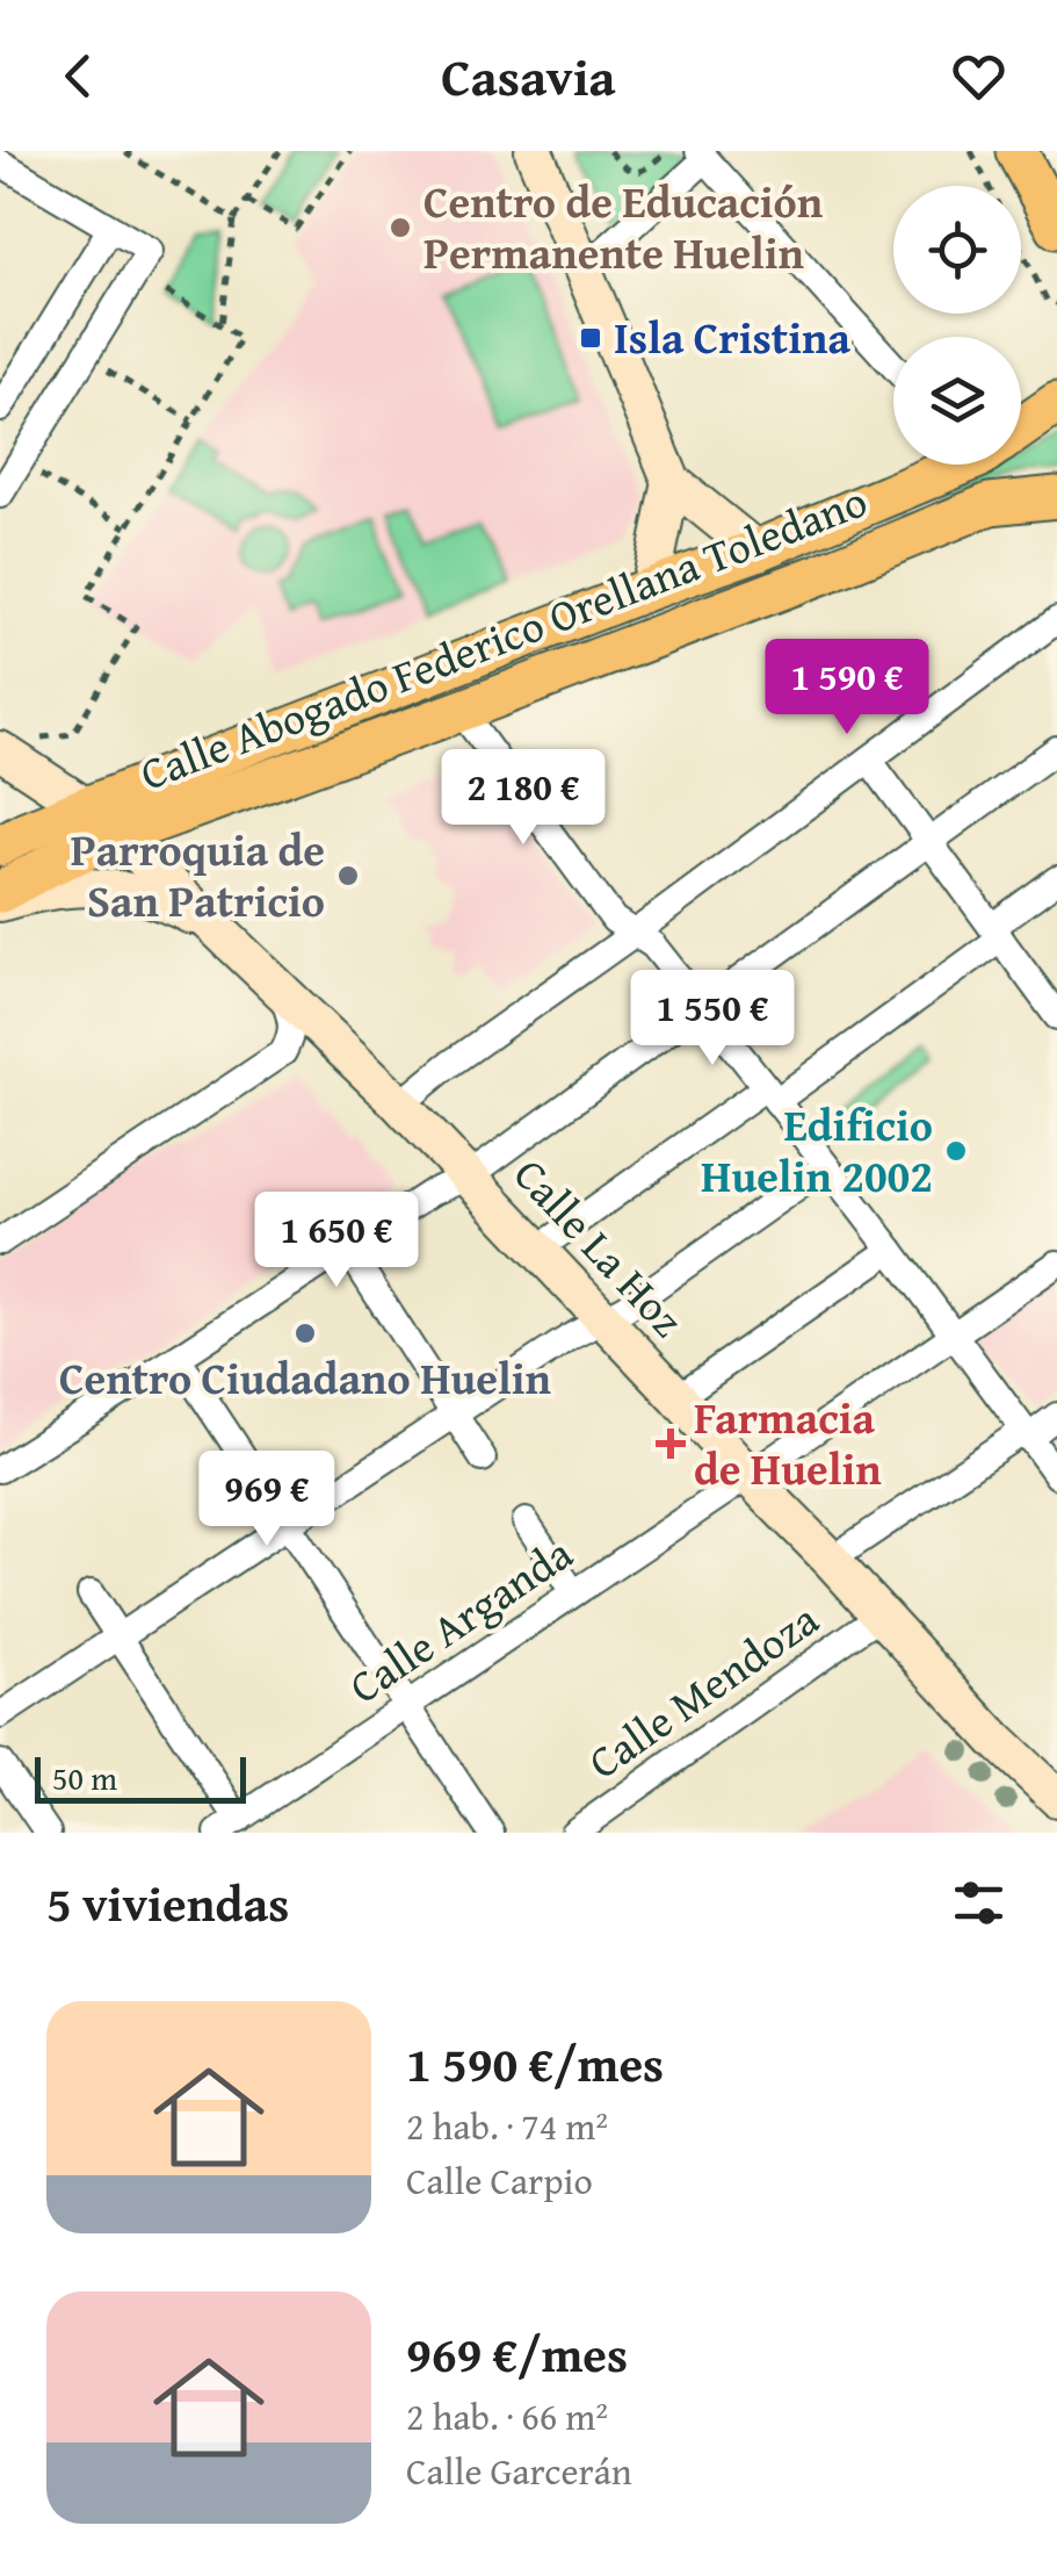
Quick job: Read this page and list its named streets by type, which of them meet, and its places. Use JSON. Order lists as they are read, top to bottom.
{
  "streets": {
    "main road": ["Calle Abogado Federico Orellana Toledano", "Calle La Hoz"],
    "street": ["Calle Arganda", "Calle Mendoza"]
  },
  "crossings": [
    ["Calle Abogado Federico Orellana Toledano", "Calle La Hoz"],
    ["Calle La Hoz", "Calle Arganda"],
    ["Calle La Hoz", "Calle Mendoza"]
  ],
  "places": {
    "other": [
      "Centro de Educación Permanente Huelin",
      "Parroquia de San Patricio",
      "Edificio Huelin 2002",
      "Centro Ciudadano Huelin"
    ],
    "transit": ["Isla Cristina"],
    "health": ["Farmacia de Huelin"]
  },
  "scale_bar": "50 m",
  "page": {
    "header": "Casavia",
    "price": [
      "1 590 €",
      "2 180 €",
      "1 550 €",
      "1 650 €",
      "969 €"
    ],
    "scale": "50 m",
    "heading": "5 viviendas",
    "list": [
      {
        "name": "1 590 €/mes",
        "note": "2 hab. · 74 m² · Calle Carpio"
      },
      {
        "name": "969 €/mes",
        "note": "2 hab. · 66 m² · Calle Garcerán"
      }
    ]
  }
}
